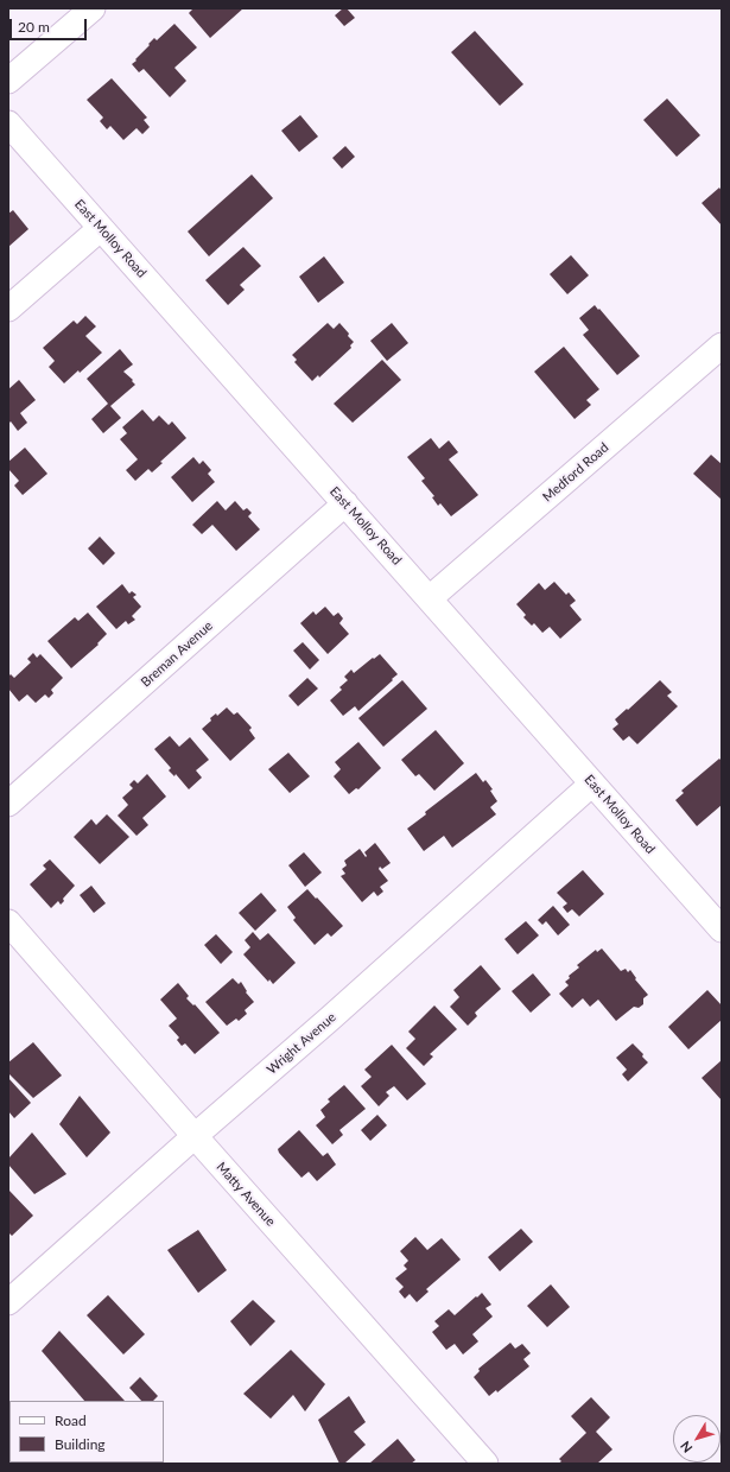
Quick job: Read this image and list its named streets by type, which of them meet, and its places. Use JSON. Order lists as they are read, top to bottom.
{
  "streets": {
    "street": [
      "East Molloy Road",
      "Medford Road",
      "Breman Avenue",
      "Wright Avenue",
      "Matty Avenue"
    ]
  },
  "crossings": [
    ["East Molloy Road", "Medford Road"],
    ["East Molloy Road", "Breman Avenue"],
    ["East Molloy Road", "Wright Avenue"],
    ["Wright Avenue", "Matty Avenue"]
  ],
  "legend": ["Road", "Building"],
  "scale_bar": "20 m",
  "north": "bottom left"
}
